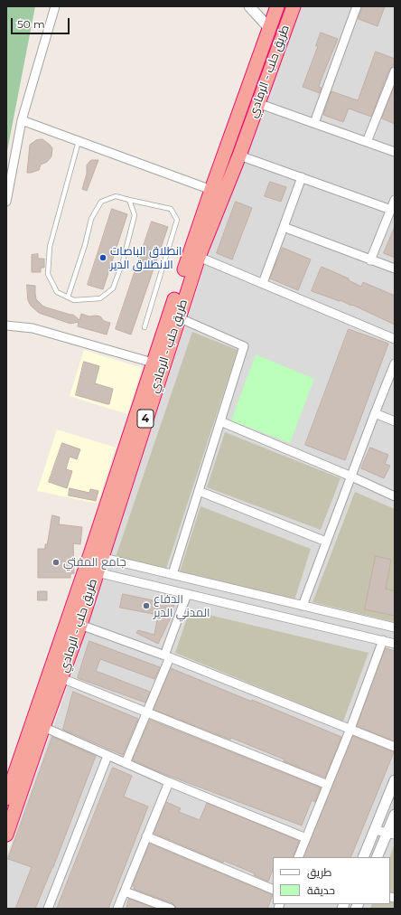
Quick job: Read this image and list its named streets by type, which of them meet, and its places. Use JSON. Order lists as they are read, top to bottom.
{
  "streets": {
    "highway": ["طريق حلب - الرمادي", "4"]
  },
  "places": ["انطلاق الباصات الانطلاق الدير", "جامع المفتي", "الدفاع المدني الدير"],
  "legend": ["طريق", "حديقة"],
  "scale_bar": "50 m"
}
